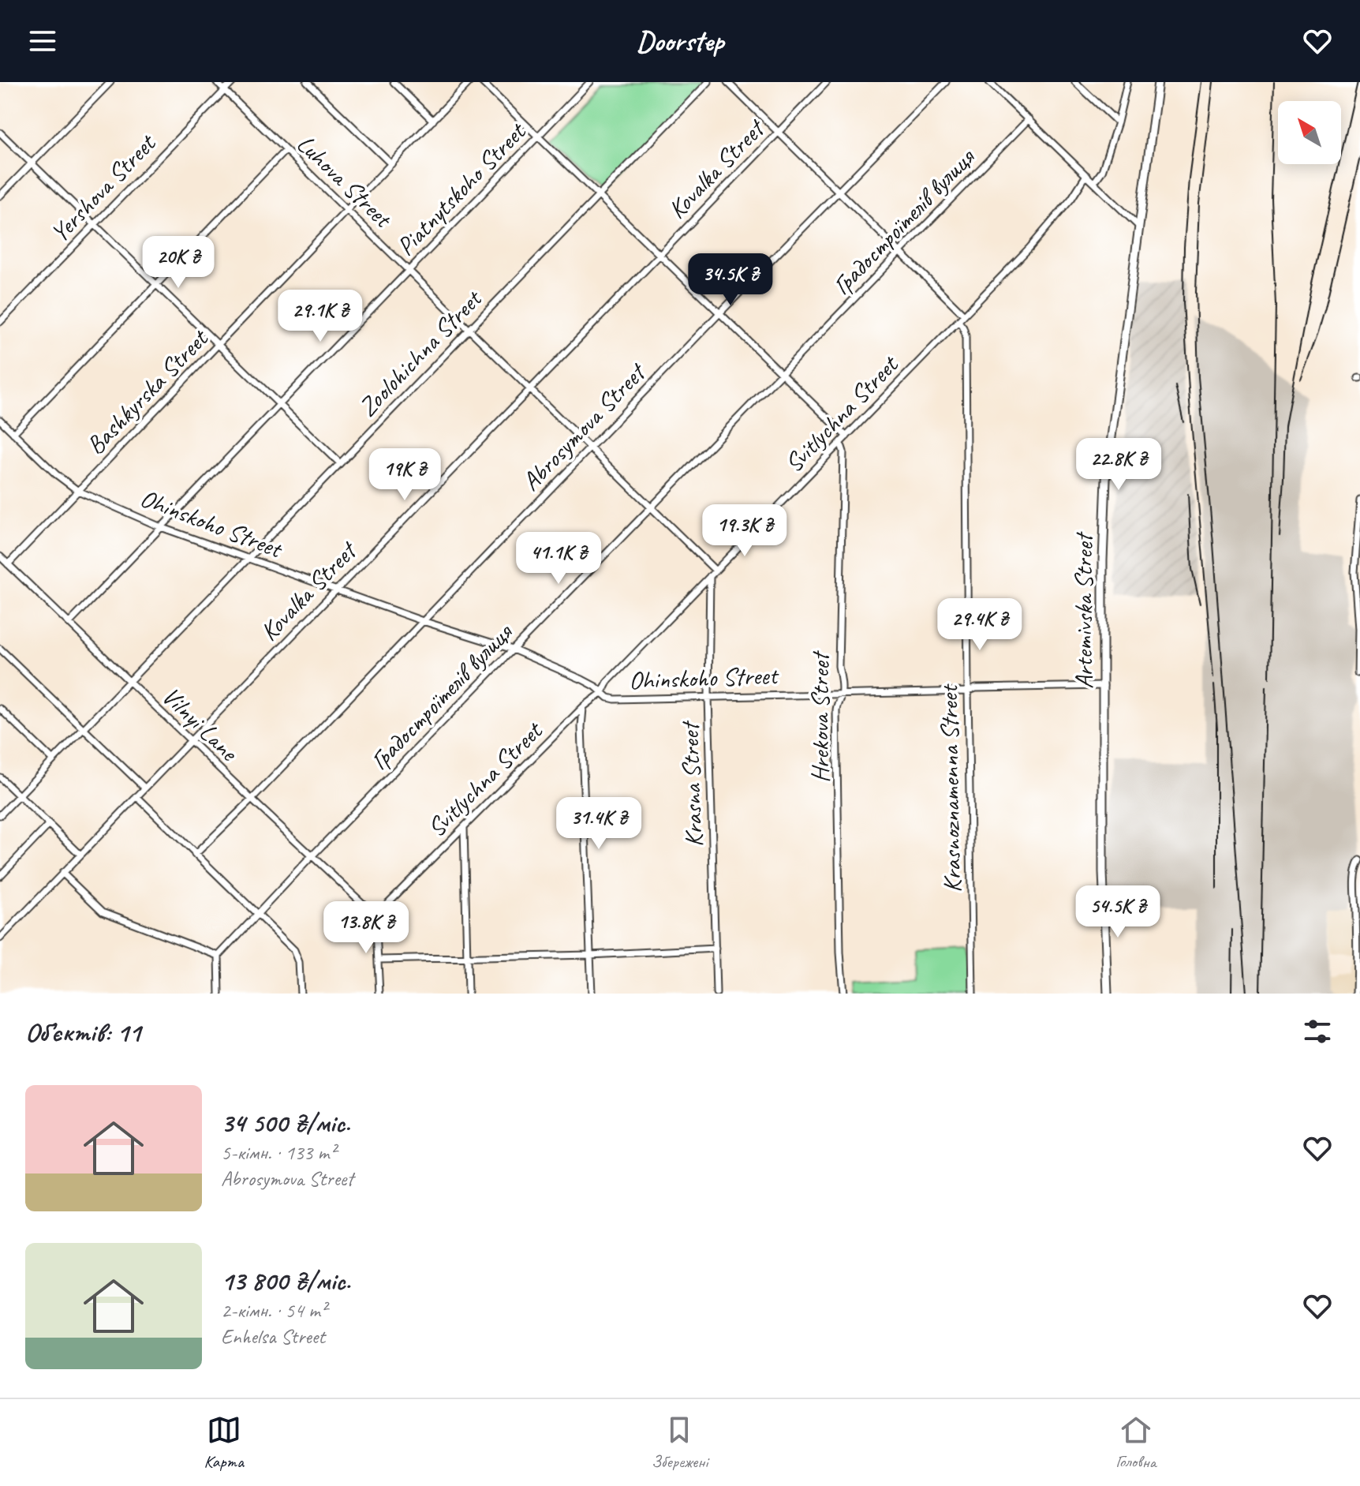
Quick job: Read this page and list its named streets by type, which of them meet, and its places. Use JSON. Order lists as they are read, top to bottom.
{
  "streets": {
    "main road": ["Artemivska Street"],
    "street": [
      "Kovalka Street",
      "Luhova Street",
      "Yershova Street",
      "Piatnytskoho Street",
      "Градостроїтелiв вулиця",
      "Zoolohichna Street",
      "Bashkyrska Street",
      "Svitlychna Street",
      "Abrosymova Street",
      "Ohinskoho Street",
      "Hrekova Street",
      "Vilnyi Lane",
      "Krasna Street",
      "Krasnoznamenna Street"
    ]
  },
  "crossings": [
    ["Kovalka Street", "Luhova Street"],
    ["Kovalka Street", "Ohinskoho Street"],
    ["Kovalka Street", "Vilnyi Lane"],
    ["Luhova Street", "Yershova Street"],
    ["Luhova Street", "Piatnytskoho Street"],
    ["Luhova Street", "Градостроїтелiв вулиця"],
    ["Luhova Street", "Zoolohichna Street"],
    ["Luhova Street", "Bashkyrska Street"],
    ["Luhova Street", "Svitlychna Street"],
    ["Luhova Street", "Abrosymova Street"],
    ["Piatnytskoho Street", "Ohinskoho Street"],
    ["Piatnytskoho Street", "Vilnyi Lane"],
    ["Градостроїтелiв вулиця", "Ohinskoho Street"],
    ["Градостроїтелiв вулиця", "Vilnyi Lane"],
    ["Zoolohichna Street", "Ohinskoho Street"],
    ["Zoolohichna Street", "Vilnyi Lane"],
    ["Bashkyrska Street", "Ohinskoho Street"],
    ["Bashkyrska Street", "Vilnyi Lane"],
    ["Svitlychna Street", "Ohinskoho Street"],
    ["Svitlychna Street", "Hrekova Street"],
    ["Svitlychna Street", "Vilnyi Lane"],
    ["Svitlychna Street", "Krasna Street"],
    ["Svitlychna Street", "Krasnoznamenna Street"],
    ["Abrosymova Street", "Ohinskoho Street"],
    ["Abrosymova Street", "Vilnyi Lane"],
    ["Ohinskoho Street", "Artemivska Street"],
    ["Ohinskoho Street", "Hrekova Street"],
    ["Ohinskoho Street", "Krasna Street"],
    ["Ohinskoho Street", "Krasnoznamenna Street"]
  ],
  "north": "top left",
  "page": {
    "header": "Doorstep",
    "price": [
      "20K ₴",
      "34.5K ₴",
      "29.1K ₴",
      "22.8K ₴",
      "19K ₴",
      "19.3K ₴",
      "41.1K ₴",
      "29.4K ₴",
      "31.4K ₴",
      "54.5K ₴",
      "13.8K ₴"
    ],
    "heading": "Об’єктів: 11",
    "list": [
      {
        "name": "34 500 ₴/міс.",
        "note": "5-кімн. · 133 m² · Abrosymova Street"
      },
      {
        "name": "13 800 ₴/міс.",
        "note": "2-кімн. · 54 m² · Enhelsa Street"
      }
    ],
    "tabs": ["Карта", "Збережені", "Головна"]
  }
}
